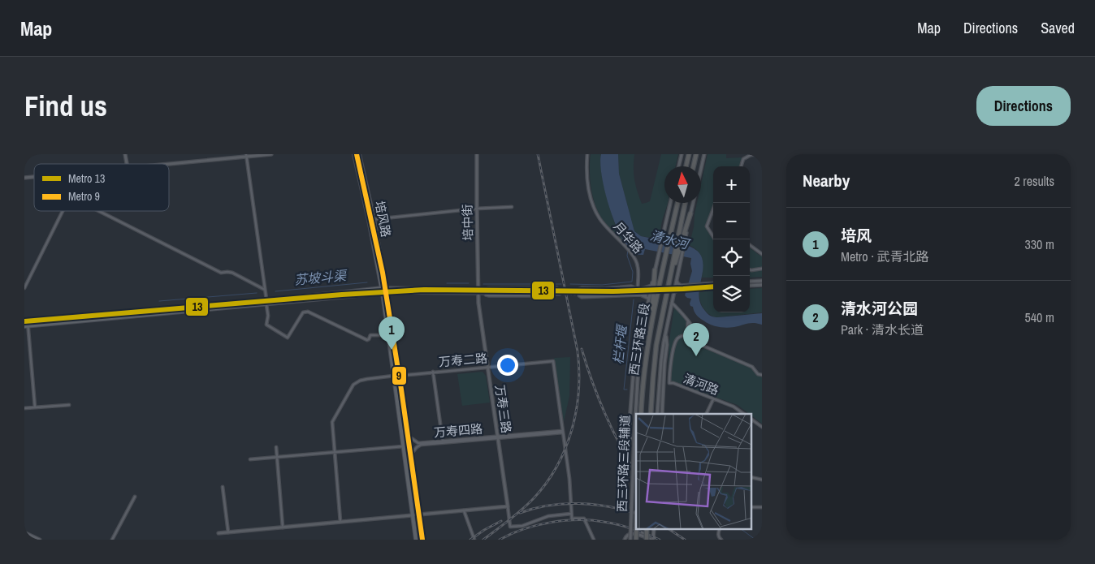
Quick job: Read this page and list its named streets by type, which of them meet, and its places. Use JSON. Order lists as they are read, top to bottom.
{
  "streets": {
    "highway": ["西三环路三段"],
    "main road": [
      "培风路",
      "培中街",
      "万寿三路",
      "西三环路三段辅道"
    ],
    "street": [
      "月华路",
      "万寿二路",
      "清河路",
      "万寿四路"
    ]
  },
  "crossings": [
    ["培风路", "万寿二路"],
    ["培风路", "万寿四路"],
    ["培中街", "万寿三路"],
    ["万寿二路", "万寿三路"],
    ["万寿二路", "万寿四路"],
    ["万寿三路", "万寿四路"]
  ],
  "water": ["清水河", "苏坡斗渠", "栏杆堰"],
  "lines": ["metro line 9", "metro line 13"],
  "legend": ["Metro 13", "Metro 9"],
  "north": "top",
  "page": {
    "header": "Map",
    "nav": ["Map", "Directions", "Saved"],
    "buttons": "Directions",
    "title": "Find us",
    "heading": ["Nearby", "2 results"],
    "map_buttons": ["+", "−"],
    "list": [
      {
        "mark": "1",
        "name": "培风",
        "note": "Metro · 武青北路",
        "value": "330 m"
      },
      {
        "mark": "2",
        "name": "清水河公园",
        "note": "Park · 清水长道",
        "value": "540 m"
      }
    ],
    "pins": ["1", "2"]
  }
}
